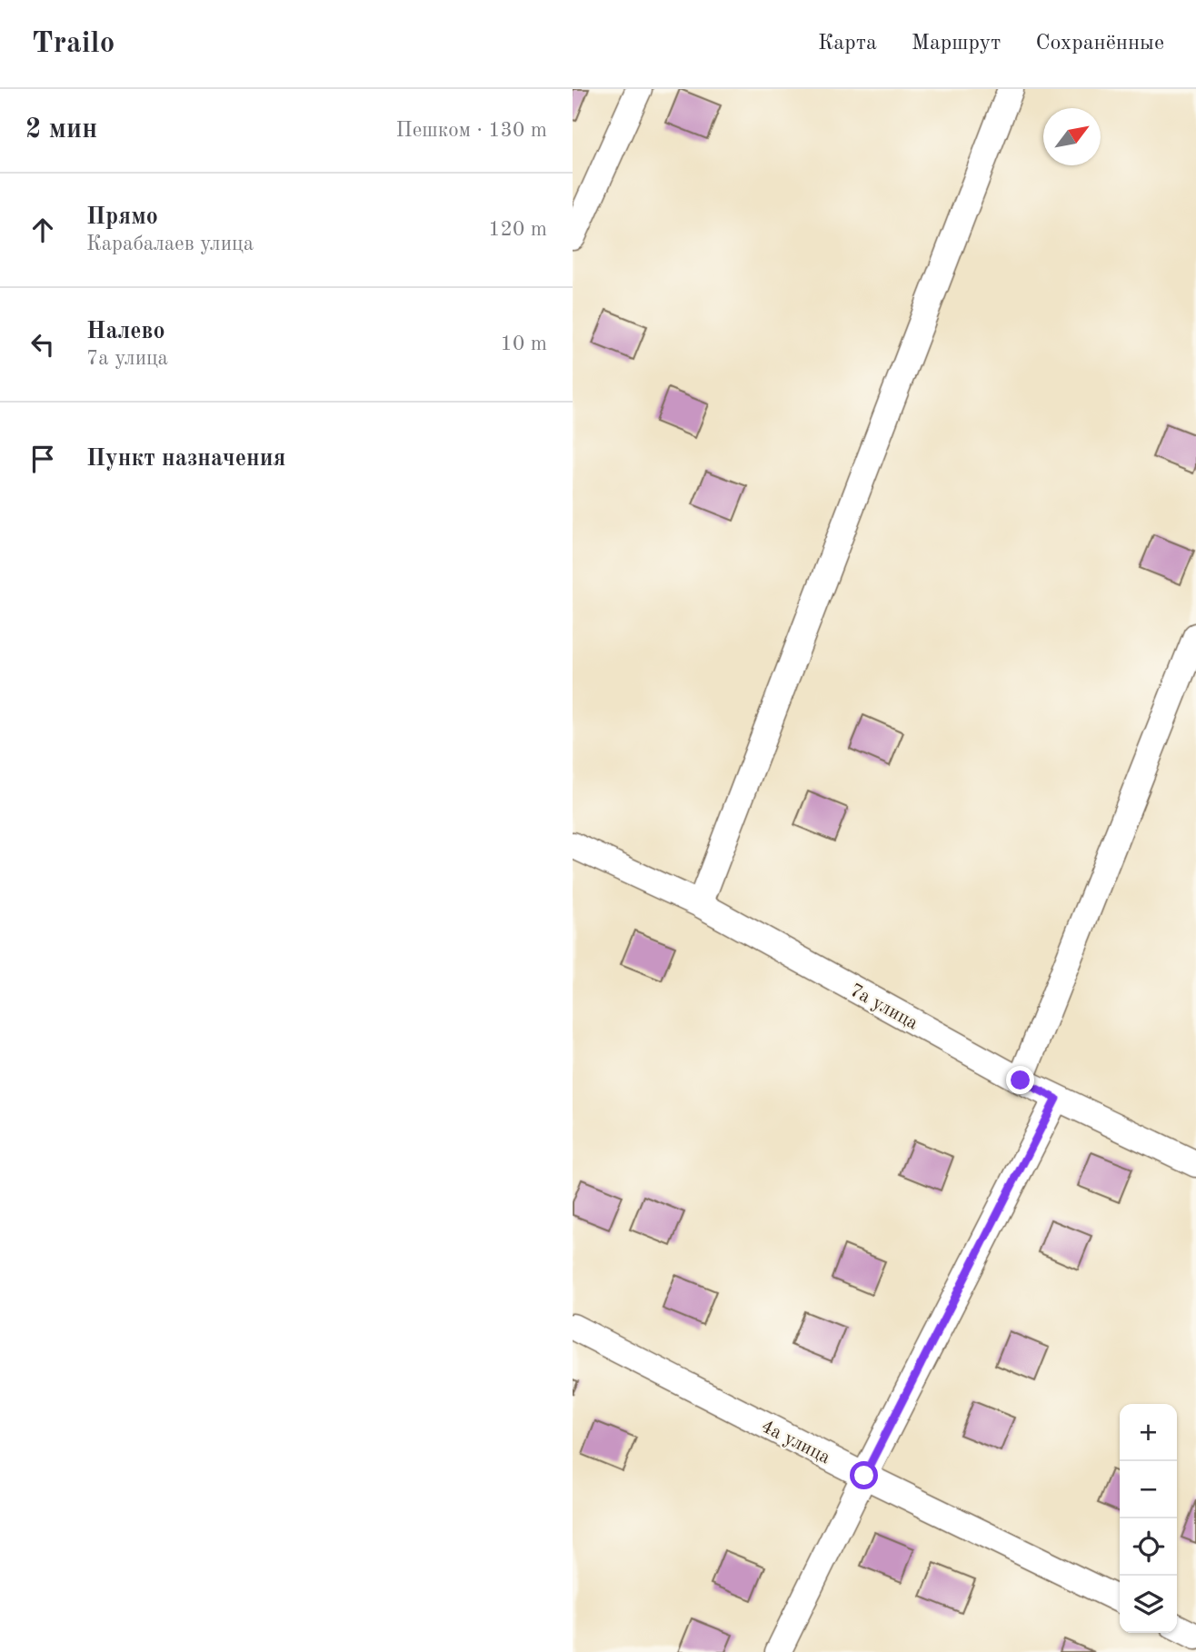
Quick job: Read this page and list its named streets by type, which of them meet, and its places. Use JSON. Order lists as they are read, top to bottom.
{
  "streets": {
    "street": ["7а улица", "4а улица"]
  },
  "north": "top right",
  "page": {
    "header": "Trailo",
    "nav": ["Карта", "Маршрут", "Сохранённые"],
    "heading": ["2 мин", "Пешком · 130 m"],
    "list": [
      ["Прямо", "Карабалаев улица", "120 m"],
      ["Налево", "7а улица", "10 m"],
      "Пункт назначения"
    ],
    "map_buttons": ["+", "−"]
  }
}
